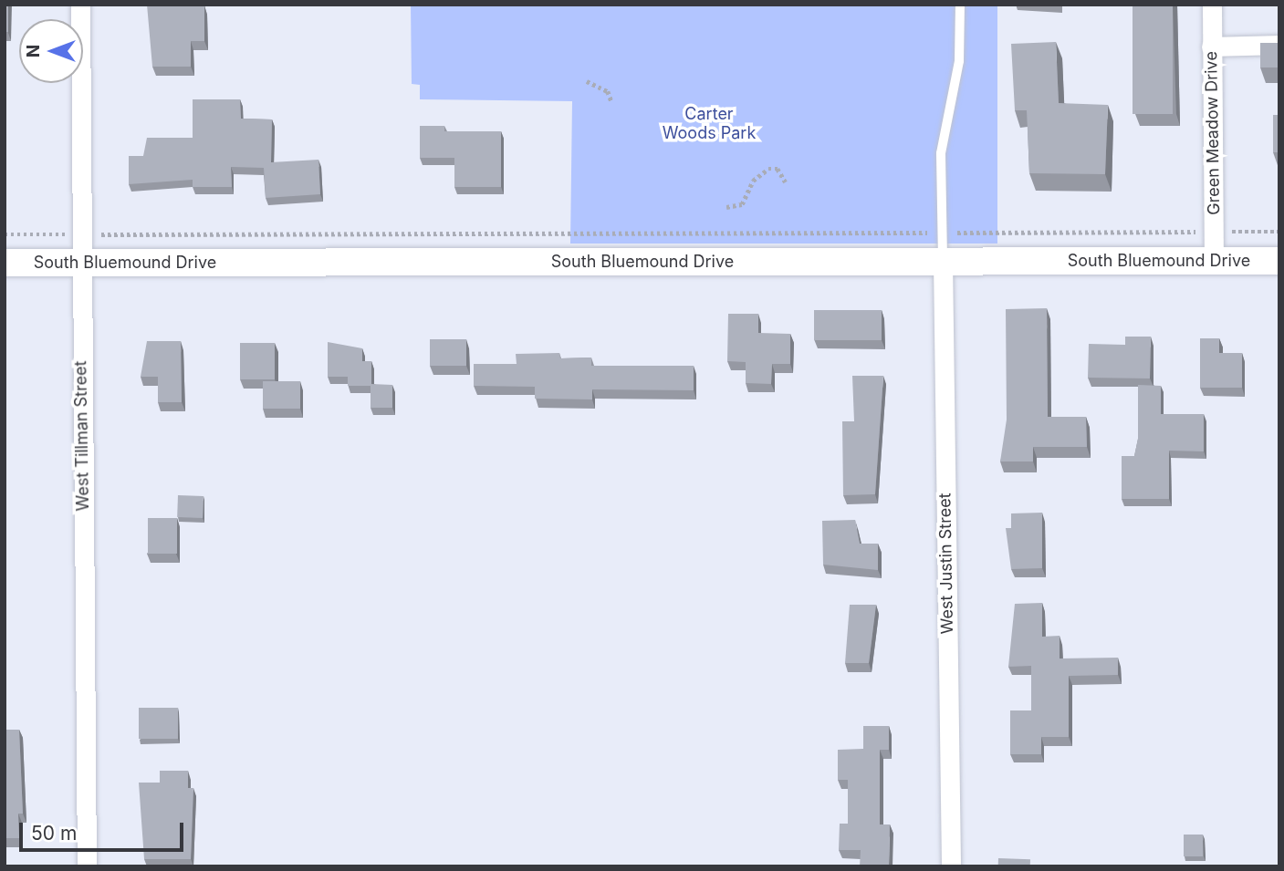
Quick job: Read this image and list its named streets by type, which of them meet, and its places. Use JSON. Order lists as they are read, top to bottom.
{
  "streets": {
    "main road": ["South Bluemound Drive"],
    "street": ["Green Meadow Drive", "West Tillman Street", "West Justin Street"]
  },
  "crossings": [
    ["Green Meadow Drive", "South Bluemound Drive"],
    ["South Bluemound Drive", "West Tillman Street"],
    ["South Bluemound Drive", "West Justin Street"]
  ],
  "parks": ["Carter Woods Park"],
  "scale_bar": "50 m",
  "north": "left"
}
